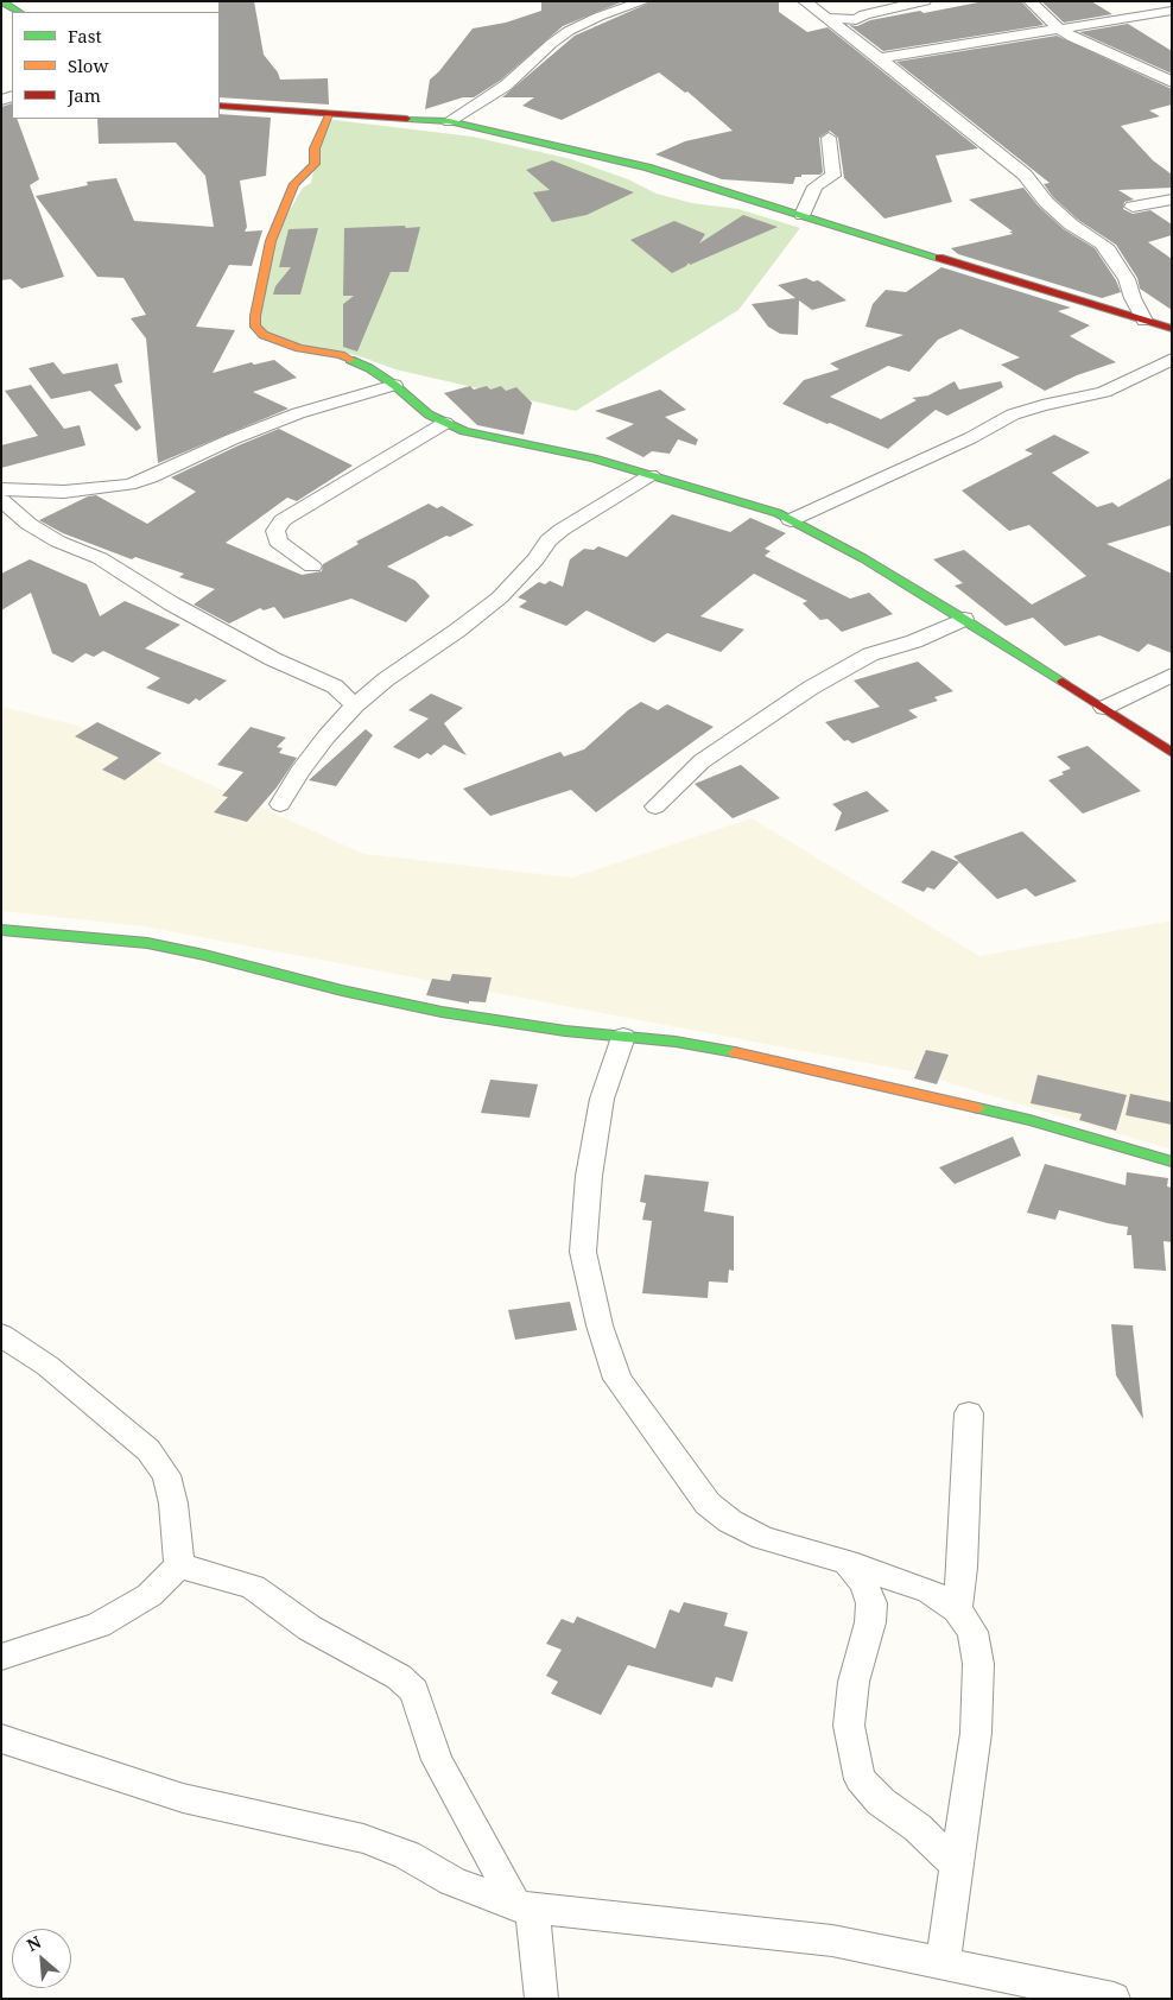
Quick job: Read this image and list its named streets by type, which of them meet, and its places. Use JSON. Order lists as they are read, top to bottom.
{
  "legend": ["Fast", "Slow", "Jam"],
  "north": "top left"
}
